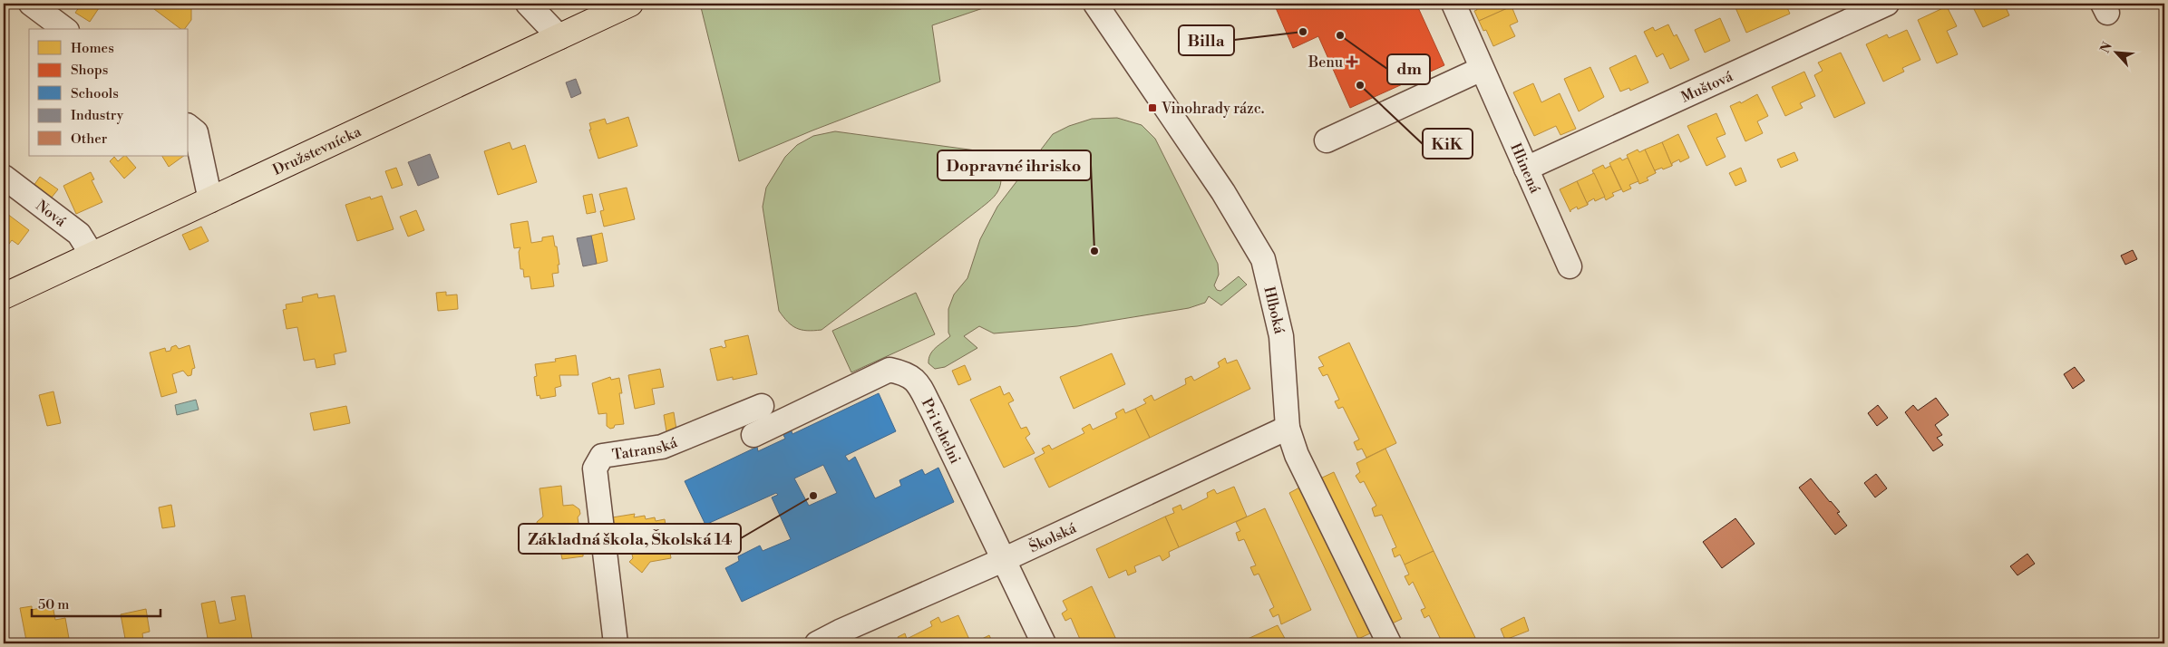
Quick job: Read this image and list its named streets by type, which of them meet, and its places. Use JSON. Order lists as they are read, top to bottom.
{
  "streets": {
    "main road": ["Družstevnícka"],
    "street": [
      "Muštová",
      "Hlinená",
      "Nová",
      "Hlboká",
      "Pri tehelni",
      "Tatranská",
      "Školská"
    ]
  },
  "crossings": [
    ["Muštová", "Hlinená"],
    ["Družstevnícka", "Nová"],
    ["Hlboká", "Školská"],
    ["Pri tehelni", "Školská"]
  ],
  "places": {
    "other": [
      "Billa",
      "dm",
      "KiK",
      "Dopravné ihrisko",
      "Základná škola, Školská 14"
    ],
    "health": ["Benu"],
    "transit": ["Vinohrady rázc."]
  },
  "legend": [
    "Homes",
    "Shops",
    "Schools",
    "Industry",
    "Other"
  ],
  "scale_bar": "50 m",
  "north": "top left"
}
